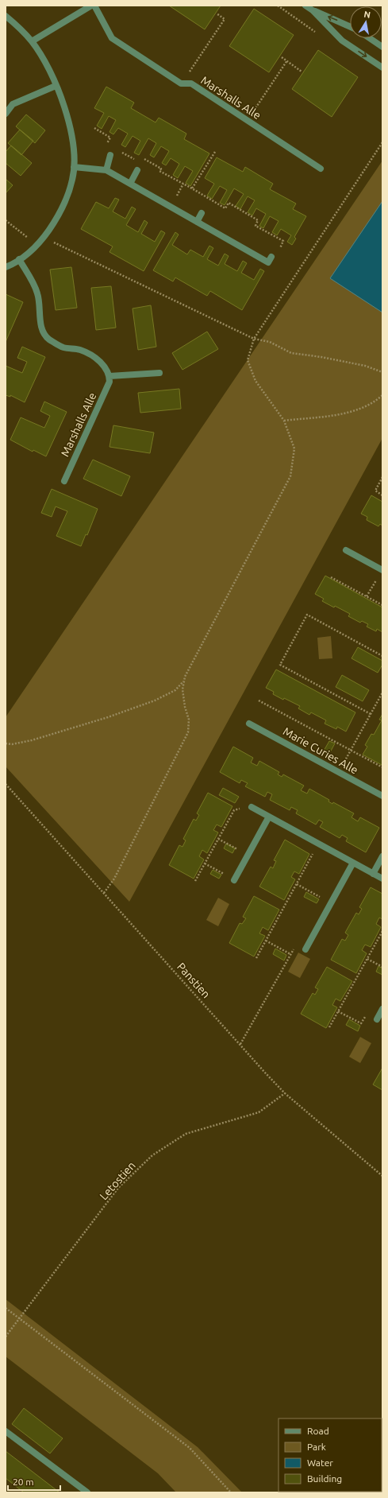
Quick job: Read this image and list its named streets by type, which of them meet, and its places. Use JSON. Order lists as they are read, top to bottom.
{
  "streets": {
    "street": ["Marshalls Alle", "Marie Curies Alle"],
    "path": ["Panstien", "Letostien"]
  },
  "crossings": [
    ["Panstien", "Letostien"]
  ],
  "legend": [
    "Road",
    "Park",
    "Water",
    "Building"
  ],
  "scale_bar": "20 m",
  "north": "top"
}
